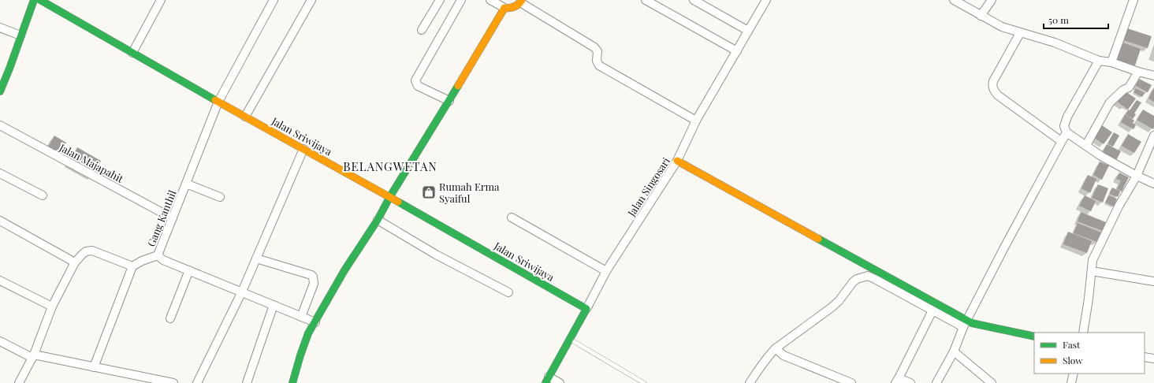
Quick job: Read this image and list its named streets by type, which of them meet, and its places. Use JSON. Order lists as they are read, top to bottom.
{
  "streets": {
    "street": [
      "Jalan Sriwijaya",
      "Jalan Majapahit",
      "Jalan Singosari",
      "Gang Kanthil"
    ]
  },
  "crossings": [
    ["Jalan Sriwijaya", "Jalan Singosari"],
    ["Jalan Sriwijaya", "Gang Kanthil"],
    ["Jalan Majapahit", "Gang Kanthil"]
  ],
  "districts": ["BELANGWETAN"],
  "places": {
    "shop": ["Rumah Erma Syaiful"]
  },
  "legend": ["Fast", "Slow"],
  "scale_bar": "50 m"
}
